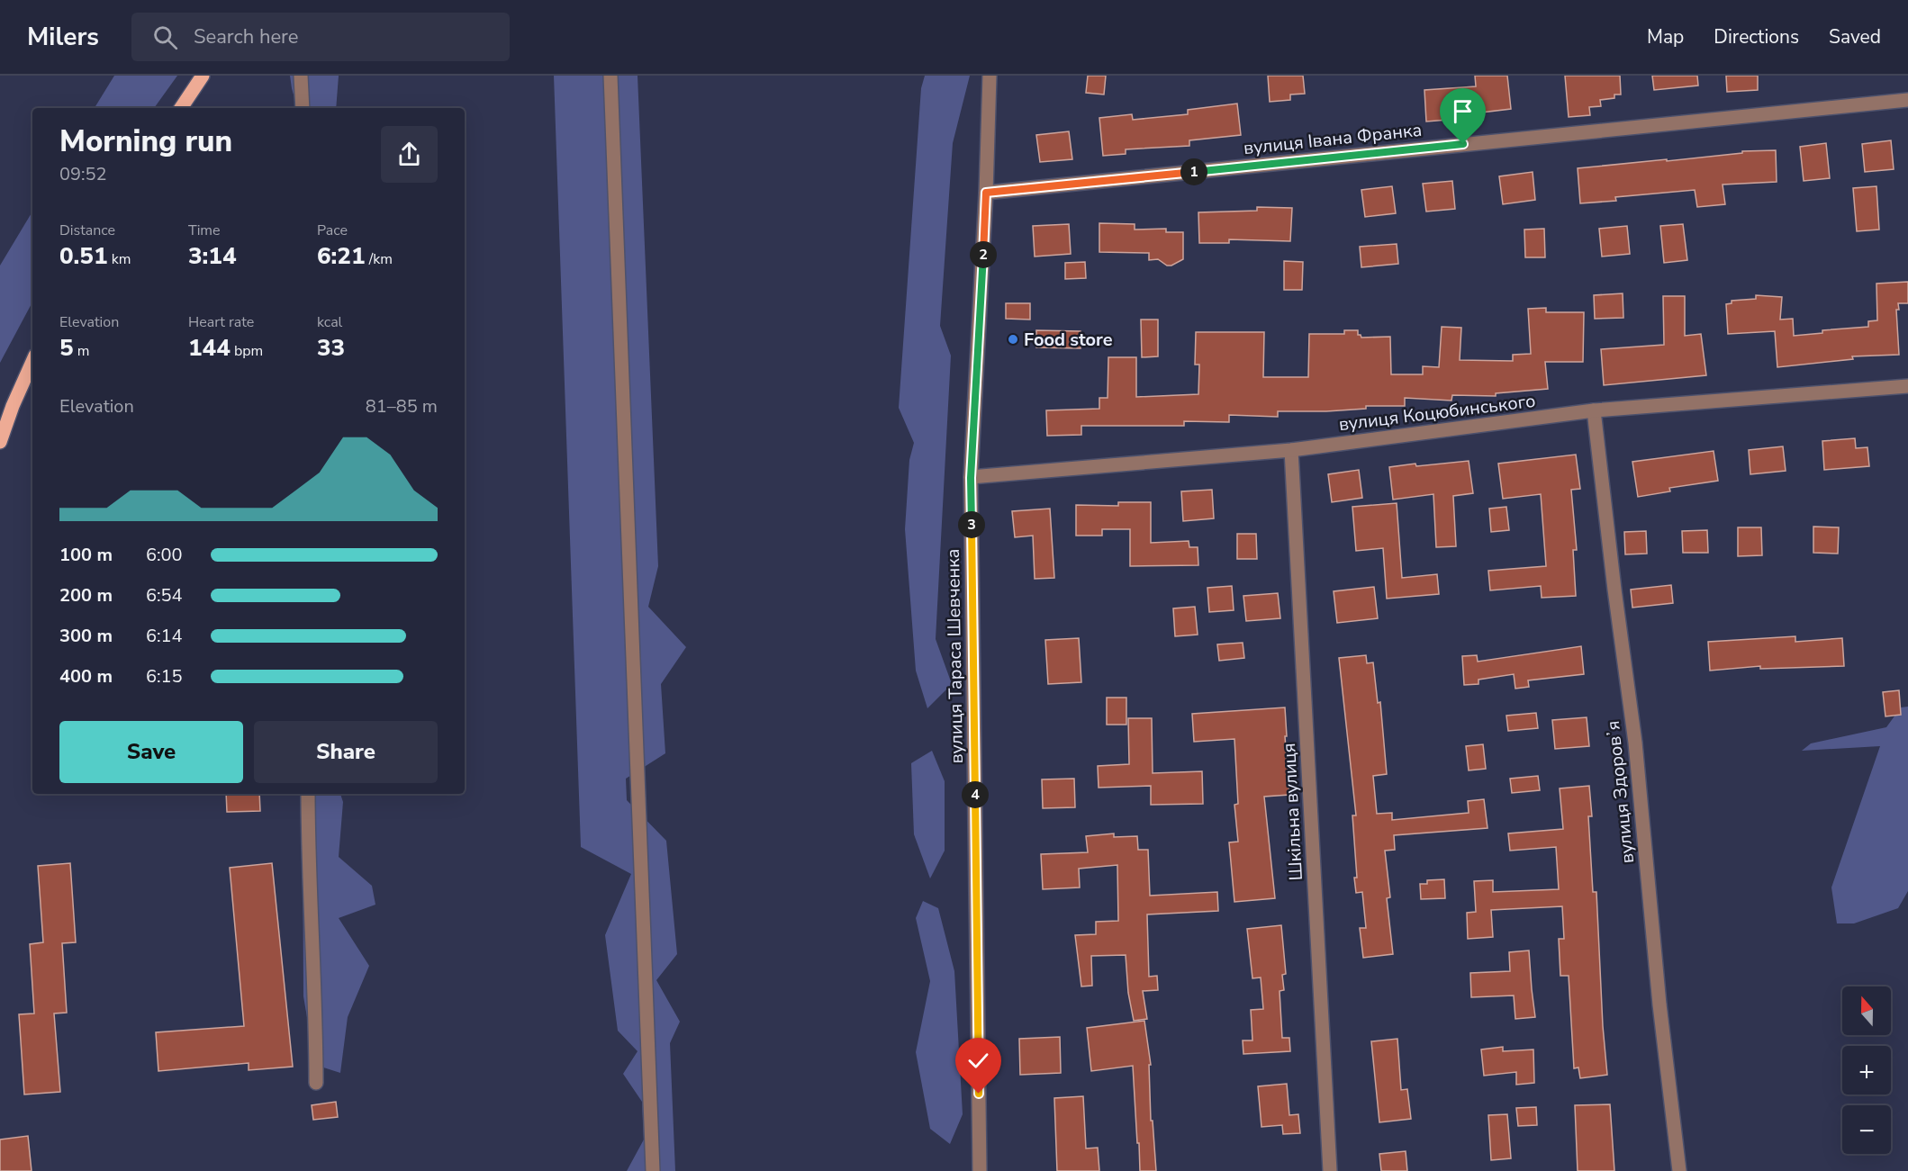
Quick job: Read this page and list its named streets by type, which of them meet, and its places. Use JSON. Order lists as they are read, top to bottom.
{
  "streets": {
    "street": [
      "вулиця Івана Франка",
      "вулиця Коцюбинського",
      "вулиця Тараса Шевченка",
      "вулиця Здоровʼя",
      "Шкільна вулиця"
    ]
  },
  "crossings": [
    ["вулиця Івана Франка", "вулиця Тараса Шевченка"],
    ["вулиця Коцюбинського", "вулиця Тараса Шевченка"],
    ["вулиця Коцюбинського", "вулиця Здоровʼя"],
    ["вулиця Коцюбинського", "Шкільна вулиця"]
  ],
  "places": ["Food store"],
  "north": "top",
  "page": {
    "header": "Milers",
    "search": "Search here",
    "nav": ["Map", "Directions", "Saved"],
    "heading": ["Morning run", "09:52"],
    "pins": [
      "1",
      "2",
      "3",
      "4"
    ],
    "stats": [
      ["Distance", "0.51 km"],
      ["Time", "3:14"],
      ["Pace", "6:21 /km"],
      ["Elevation", "5 m"],
      ["Heart rate", "144 bpm"],
      ["kcal", "33"]
    ],
    "chart": ["Elevation", "81–85 m"],
    "list": [
      {
        "name": "100 m",
        "note": "6:00"
      },
      {
        "name": "200 m",
        "note": "6:54"
      },
      {
        "name": "300 m",
        "note": "6:14"
      },
      {
        "name": "400 m",
        "note": "6:15"
      }
    ],
    "buttons": ["Save", "Share"],
    "map_buttons": ["+", "−"]
  }
}
